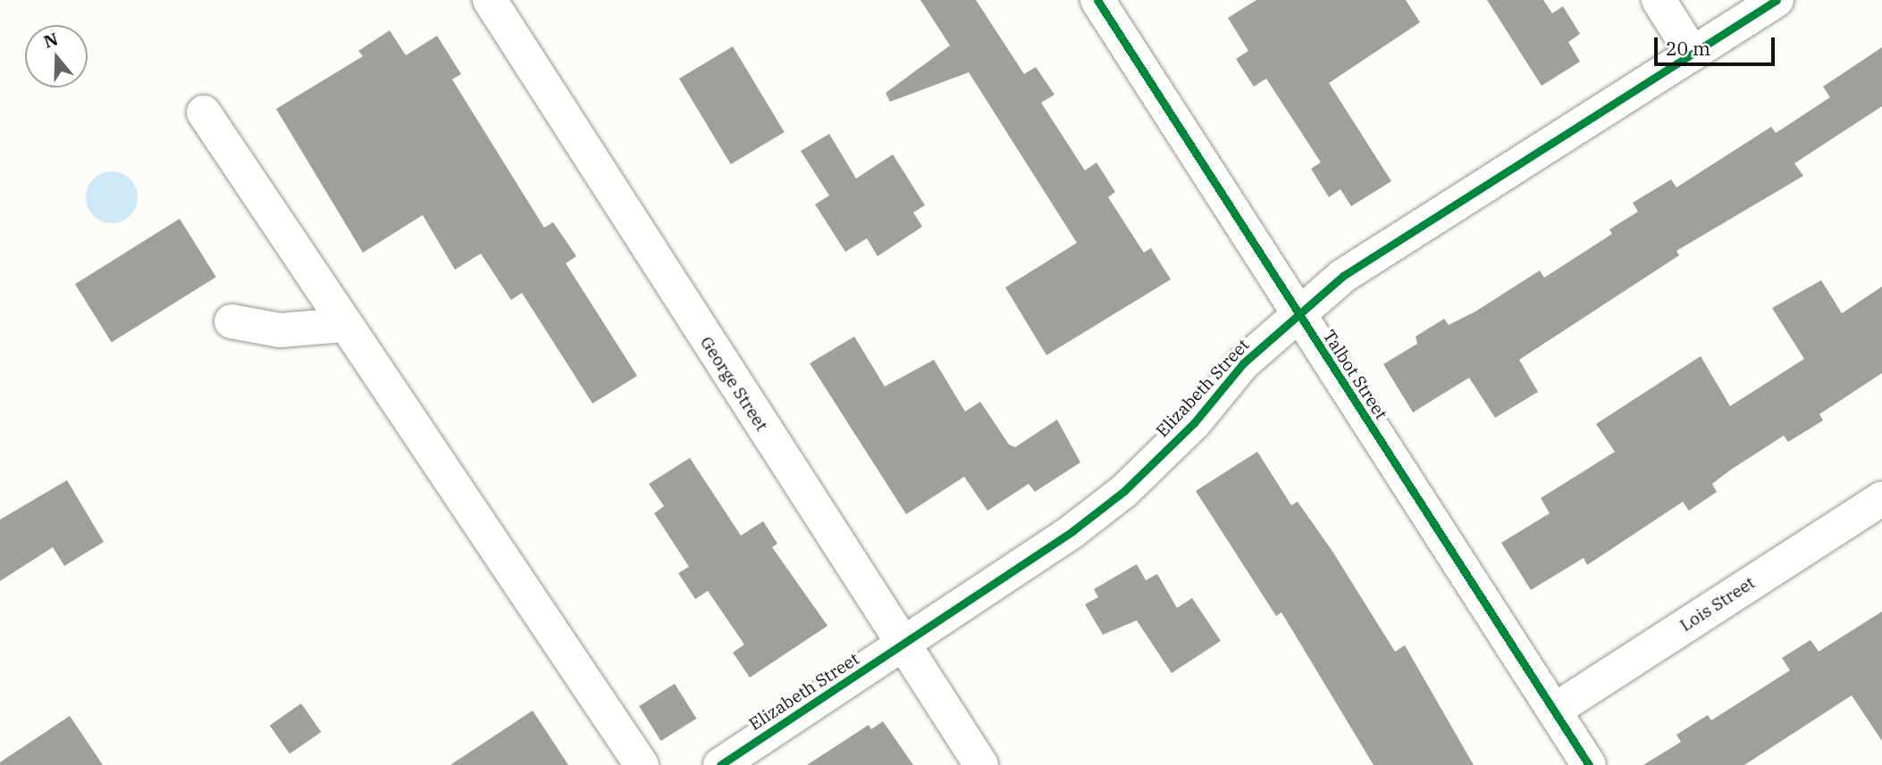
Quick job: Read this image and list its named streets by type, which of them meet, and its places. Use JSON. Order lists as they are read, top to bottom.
{
  "streets": {
    "street": [
      "Talbot Street",
      "George Street",
      "Elizabeth Street",
      "Lois Street"
    ]
  },
  "crossings": [
    ["Talbot Street", "Elizabeth Street"],
    ["Talbot Street", "Lois Street"],
    ["George Street", "Elizabeth Street"]
  ],
  "scale_bar": "20 m",
  "north": "top"
}
